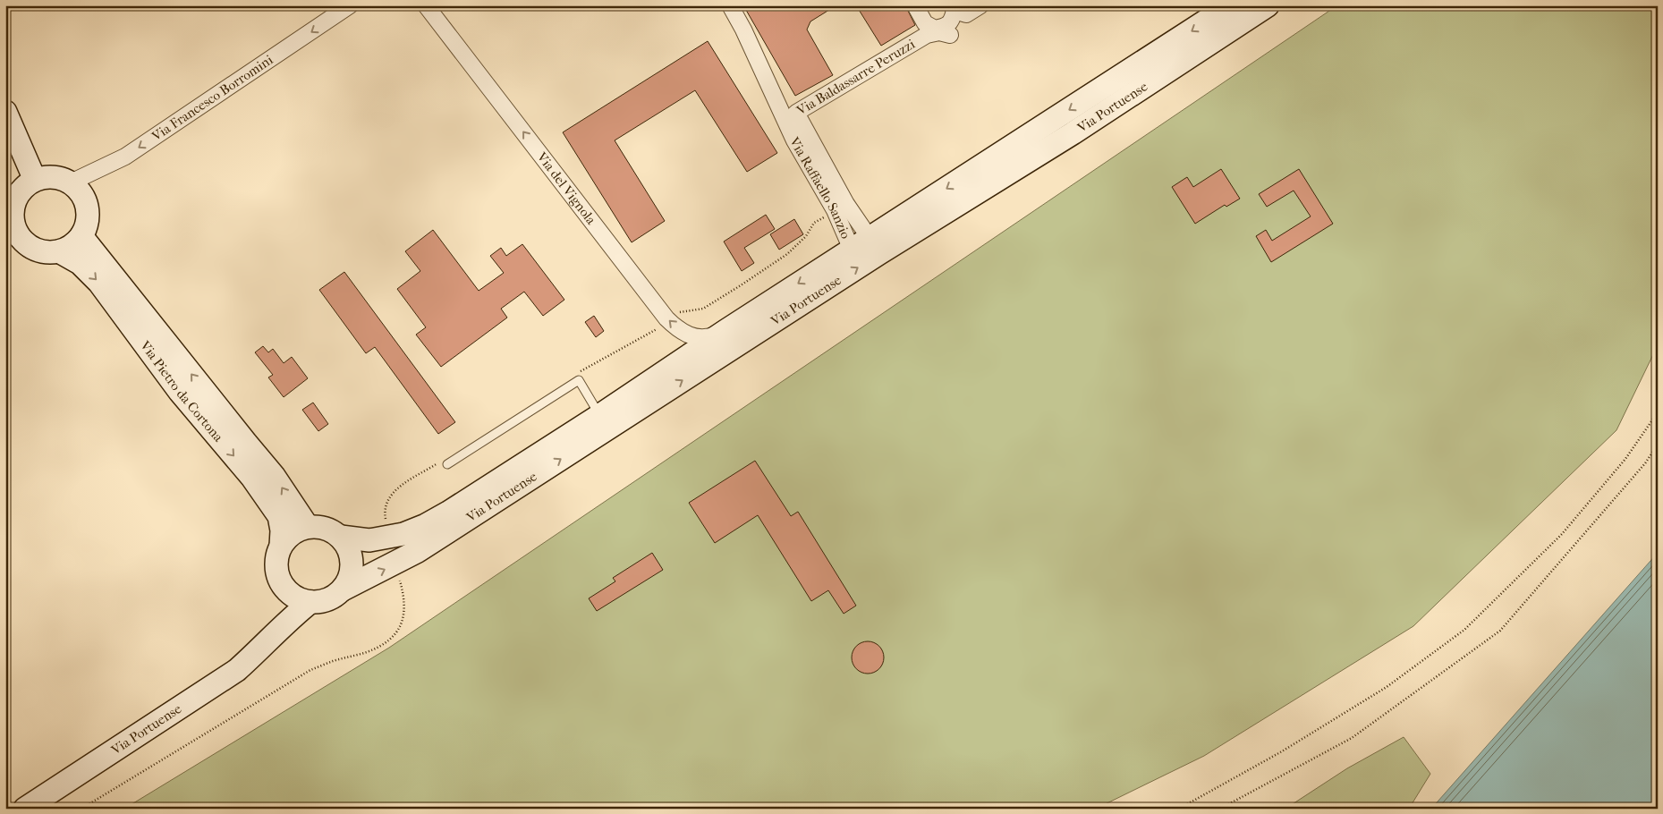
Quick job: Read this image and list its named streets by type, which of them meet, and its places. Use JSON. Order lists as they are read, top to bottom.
{
  "streets": {
    "street": [
      "Via Baldassarre Peruzzi",
      "Via Francesco Borromini",
      "Via Portuense",
      "Via del Vignola",
      "Via Raffaello Sanzio",
      "Via Pietro da Cortona"
    ]
  },
  "crossings": [
    ["Via Baldassarre Peruzzi", "Via Portuense"],
    ["Via Baldassarre Peruzzi", "Via Raffaello Sanzio"],
    ["Via Francesco Borromini", "Via Pietro da Cortona"],
    ["Via Portuense", "Via del Vignola"],
    ["Via Portuense", "Via Raffaello Sanzio"],
    ["Via Portuense", "Via Pietro da Cortona"]
  ],
  "one_way": ["Via Francesco Borromini", "Via del Vignola"]
}
